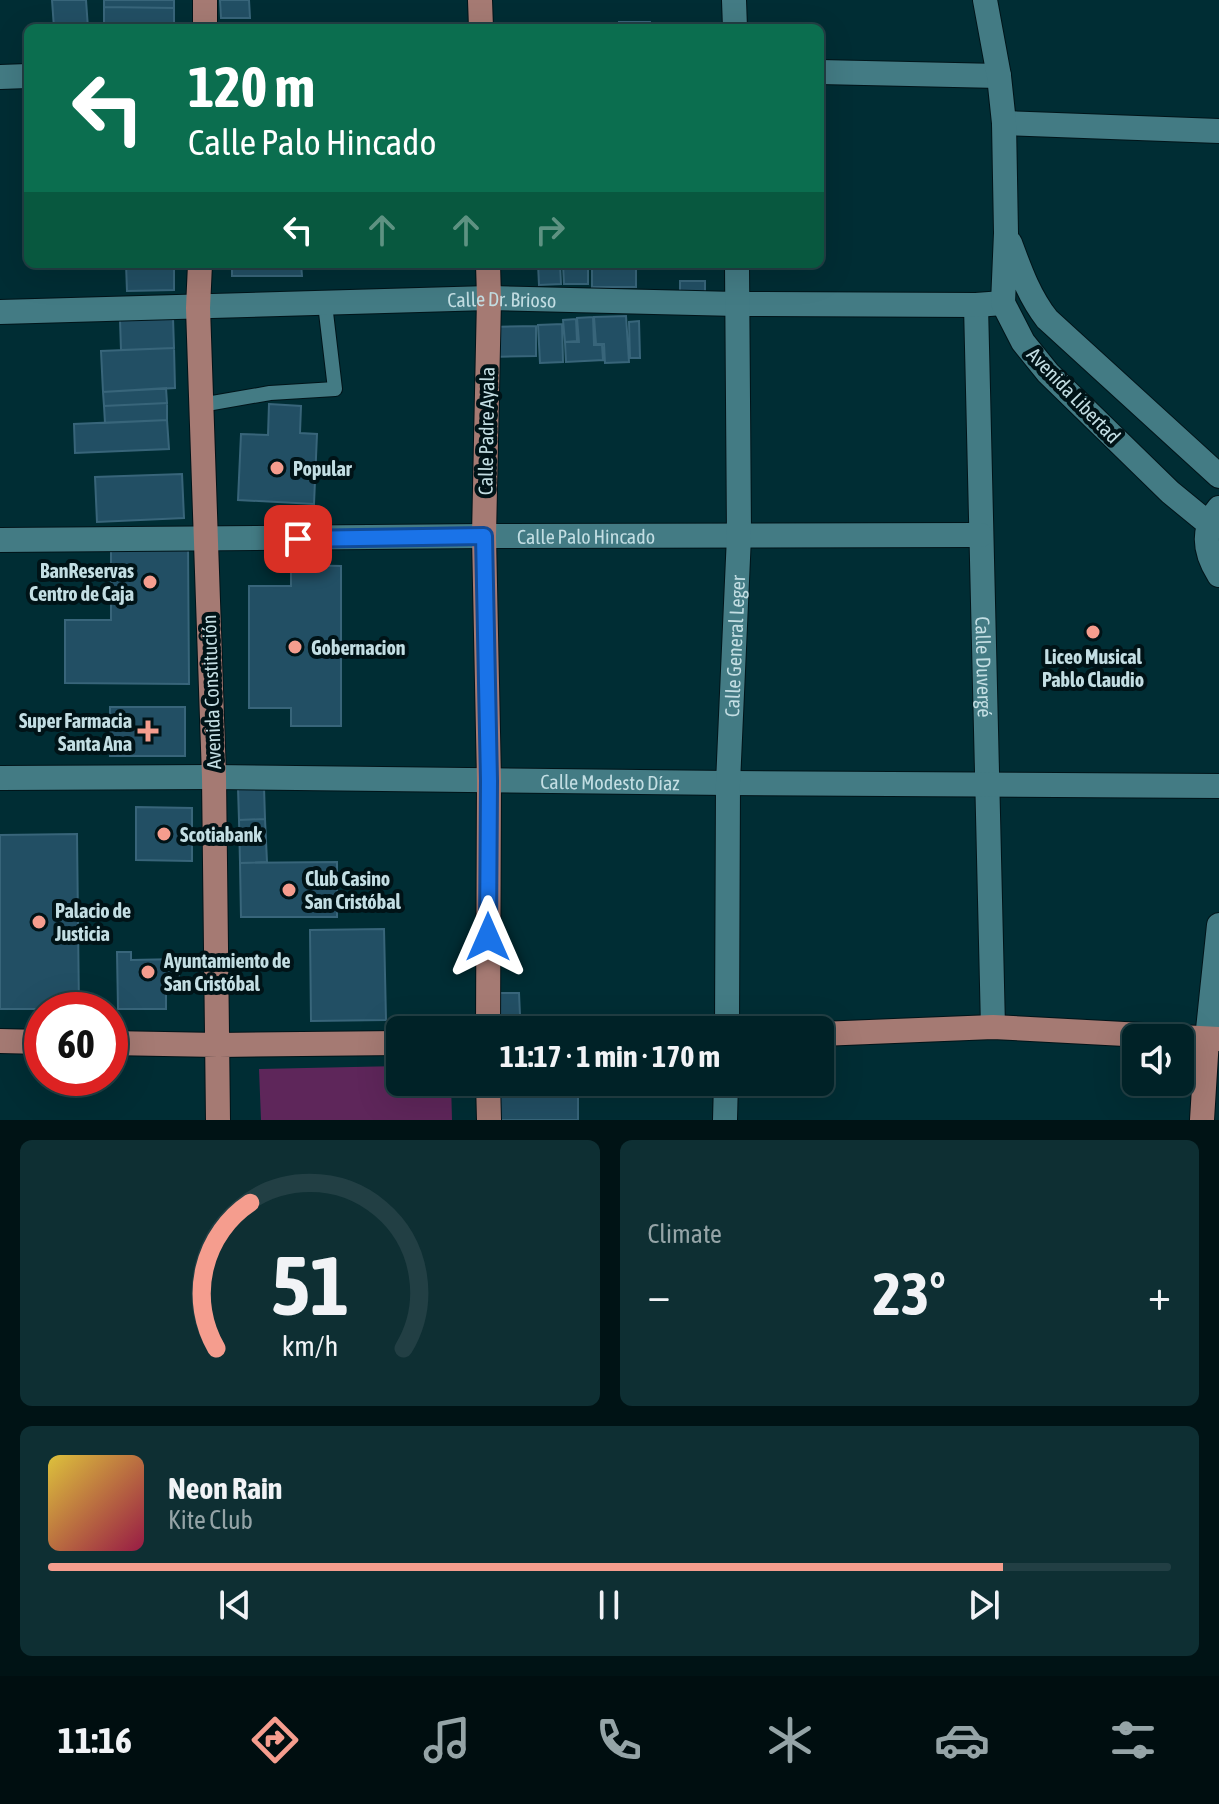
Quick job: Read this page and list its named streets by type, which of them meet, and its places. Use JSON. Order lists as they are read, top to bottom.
{
  "streets": {
    "main road": ["Calle Padre Ayala", "Avenida Constitución"],
    "street": [
      "Calle Dr. Brioso",
      "Avenida Libertad",
      "Calle Palo Hincado",
      "Calle General Leger",
      "Calle Duvergé",
      "Calle Modesto Díaz"
    ]
  },
  "crossings": [
    ["Calle Dr. Brioso", "Avenida Libertad"],
    ["Calle Dr. Brioso", "Calle Padre Ayala"],
    ["Calle Dr. Brioso", "Calle General Leger"],
    ["Calle Dr. Brioso", "Calle Duvergé"],
    ["Calle Dr. Brioso", "Avenida Constitución"],
    ["Calle Padre Ayala", "Calle Palo Hincado"],
    ["Calle Padre Ayala", "Calle Modesto Díaz"],
    ["Calle Palo Hincado", "Calle General Leger"],
    ["Calle Palo Hincado", "Calle Duvergé"],
    ["Calle Palo Hincado", "Avenida Constitución"],
    ["Calle General Leger", "Calle Modesto Díaz"],
    ["Calle Duvergé", "Calle Modesto Díaz"],
    ["Avenida Constitución", "Calle Modesto Díaz"]
  ],
  "places": {
    "other": [
      "Popular",
      "BanReservas Centro de Caja",
      "Liceo Musical Pablo Claudio",
      "Gobernacion",
      "Scotiabank",
      "Club Casino San Cristóbal",
      "Palacio de Justicia",
      "Ayuntamiento de San Cristóbal"
    ],
    "health": ["Super Farmacia Santa Ana"]
  },
  "page": {
    "turn": ["120 m", "Calle Palo Hincado"],
    "limit": "60",
    "trip": "11:17 · 1 min · 170 m",
    "tile": "Climate",
    "heat": ["−", "23°", "+"],
    "song": ["Neon Rain", "Kite Club"],
    "tabs": "11:16",
    "gauge": ["51", "km/h"]
  }
}
